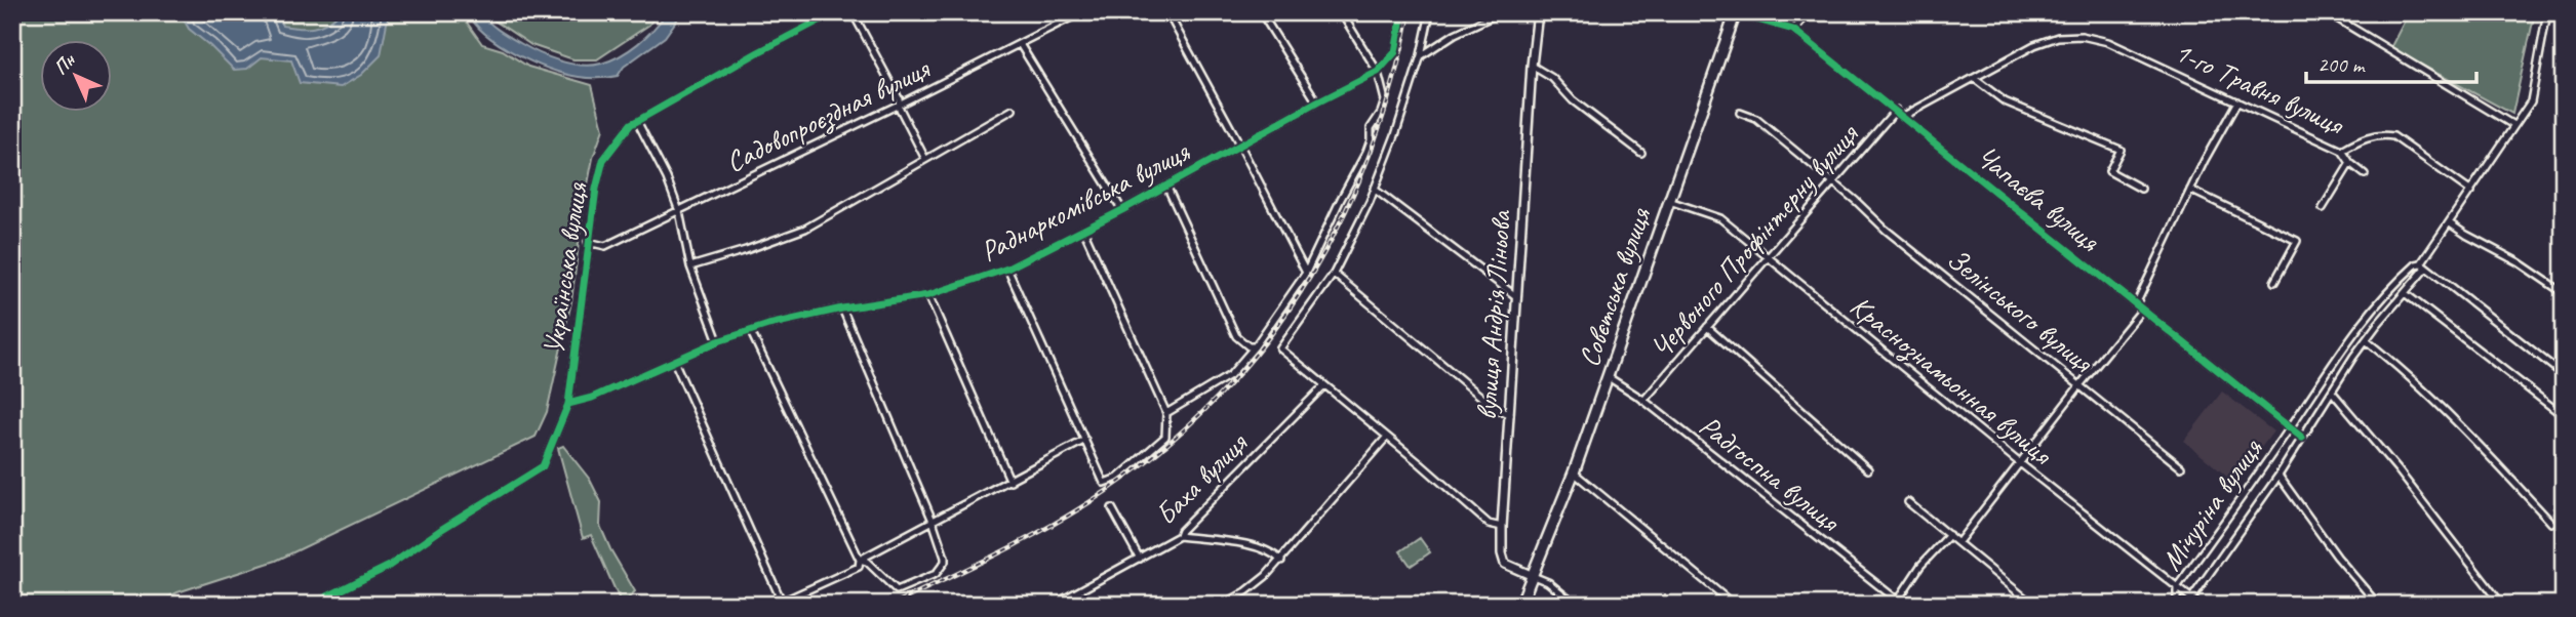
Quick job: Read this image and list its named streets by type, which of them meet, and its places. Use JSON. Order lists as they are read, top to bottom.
{
  "streets": {
    "main road": ["Совєтська вулиця"],
    "street": [
      "1-го Травня вулиця",
      "Садовопроєздная вулиця",
      "Чапаєва вулиця",
      "Раднаркомівська вулиця",
      "Червоного Профінтерну вулиця",
      "Українська вулиця",
      "Зелінського вулиця",
      "вулиця Андрія Ліньова",
      "Краснознамьонная вулиця",
      "Радгоспна вулиця",
      "Баха вулиця",
      "Мічуріна вулиця"
    ]
  },
  "crossings": [
    ["1-го Травня вулиця", "Чапаєва вулиця"],
    ["1-го Травня вулиця", "Мічуріна вулиця"],
    ["Садовопроєздная вулиця", "Українська вулиця"],
    ["Чапаєва вулиця", "Червоного Профінтерну вулиця"],
    ["Чапаєва вулиця", "Совєтська вулиця"],
    ["Чапаєва вулиця", "Мічуріна вулиця"],
    ["Раднаркомівська вулиця", "Українська вулиця"],
    ["Червоного Профінтерну вулиця", "Зелінського вулиця"],
    ["Червоного Профінтерну вулиця", "Краснознамьонная вулиця"],
    ["Червоного Профінтерну вулиця", "Радгоспна вулиця"],
    ["Совєтська вулиця", "вулиця Андрія Ліньова"],
    ["Совєтська вулиця", "Краснознамьонная вулиця"],
    ["Совєтська вулиця", "Радгоспна вулиця"],
    ["Краснознамьонная вулиця", "Мічуріна вулиця"]
  ],
  "scale_bar": "200 m",
  "north": "top left"
}
